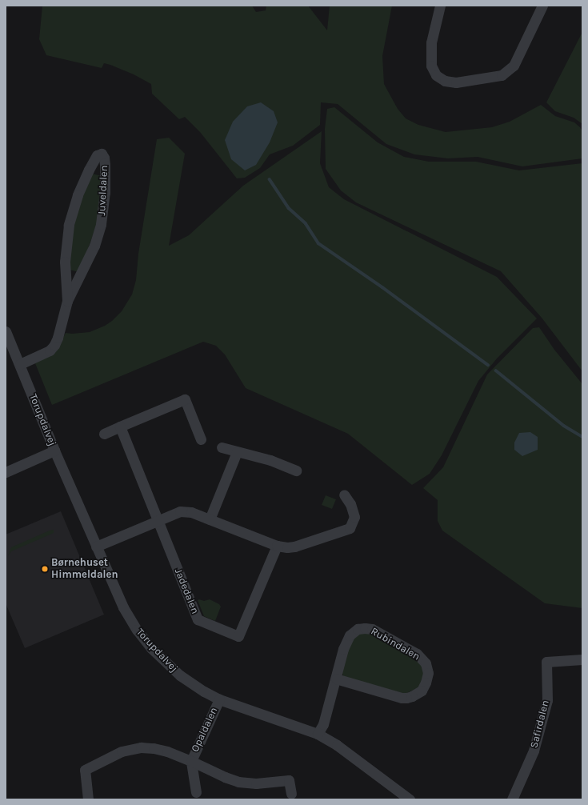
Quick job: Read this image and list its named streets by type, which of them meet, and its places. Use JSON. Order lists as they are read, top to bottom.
{
  "streets": {
    "street": [
      "Juveldalen",
      "Torupdalvej",
      "Jadedalen",
      "Rubindalen",
      "Safirdalen",
      "Opaldalen"
    ]
  },
  "crossings": [
    ["Juveldalen", "Torupdalvej"],
    ["Torupdalvej", "Rubindalen"],
    ["Torupdalvej", "Opaldalen"]
  ],
  "places": ["Børnehuset Himmeldalen"]
}
